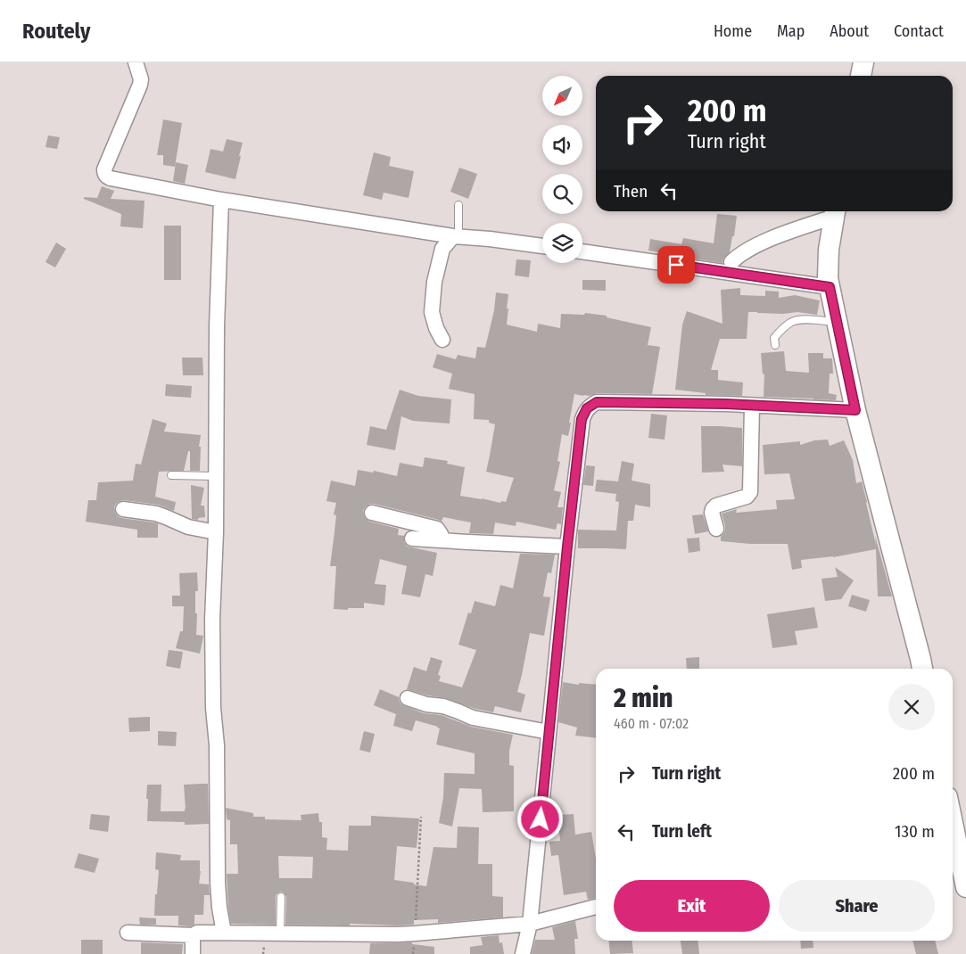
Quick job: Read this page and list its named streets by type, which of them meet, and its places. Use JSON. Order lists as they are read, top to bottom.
{
  "north": "bottom left",
  "page": {
    "header": "Routely",
    "nav": [
      "Home",
      "Map",
      "About",
      "Contact"
    ],
    "turn": ["200 m", "Turn right"],
    "then": "Then",
    "heading": ["2 min", "460 m · 07:02"],
    "list": [
      {
        "name": "Turn right",
        "value": "200 m"
      },
      {
        "name": "Turn left",
        "value": "130 m"
      }
    ],
    "buttons": ["Exit", "Share"]
  }
}
